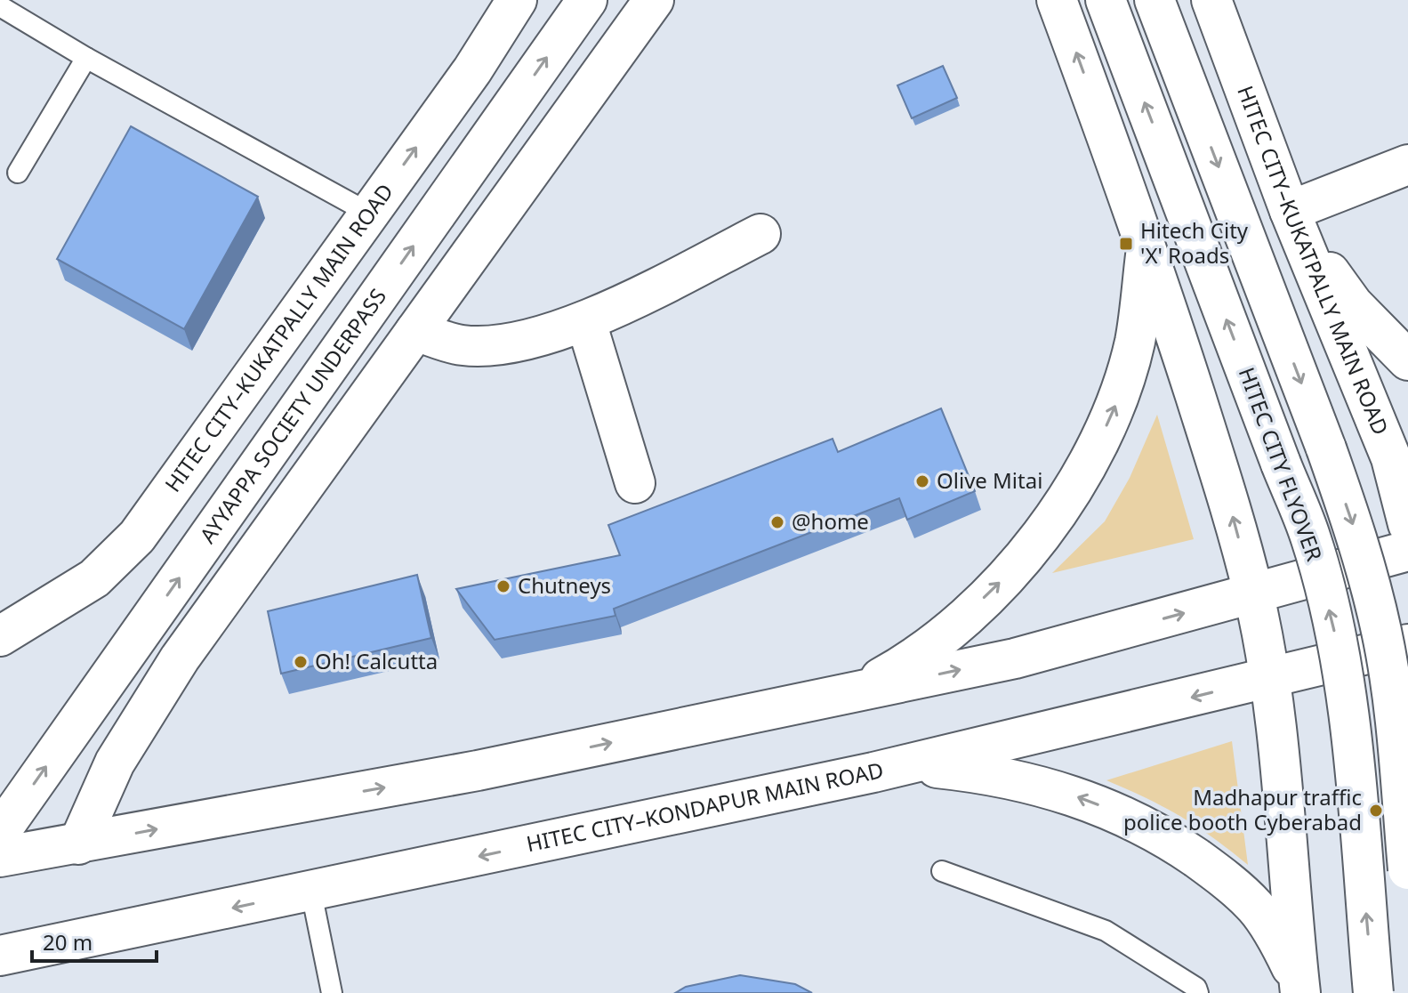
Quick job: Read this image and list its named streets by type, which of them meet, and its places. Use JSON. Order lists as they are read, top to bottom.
{
  "streets": {
    "main road": [
      "HITEC CITY–KUKATPALLY MAIN ROAD",
      "AYYAPPA SOCIETY UNDERPASS",
      "HITEC CITY FLYOVER",
      "HITEC CITY–KONDAPUR MAIN ROAD"
    ]
  },
  "places": {
    "transit": ["Hitech City 'X' Roads"],
    "other": [
      "Olive Mitai",
      "@home",
      "Chutneys",
      "Oh! Calcutta",
      "Madhapur traffic police booth Cyberabad"
    ]
  },
  "scale_bar": "20 m"
}
